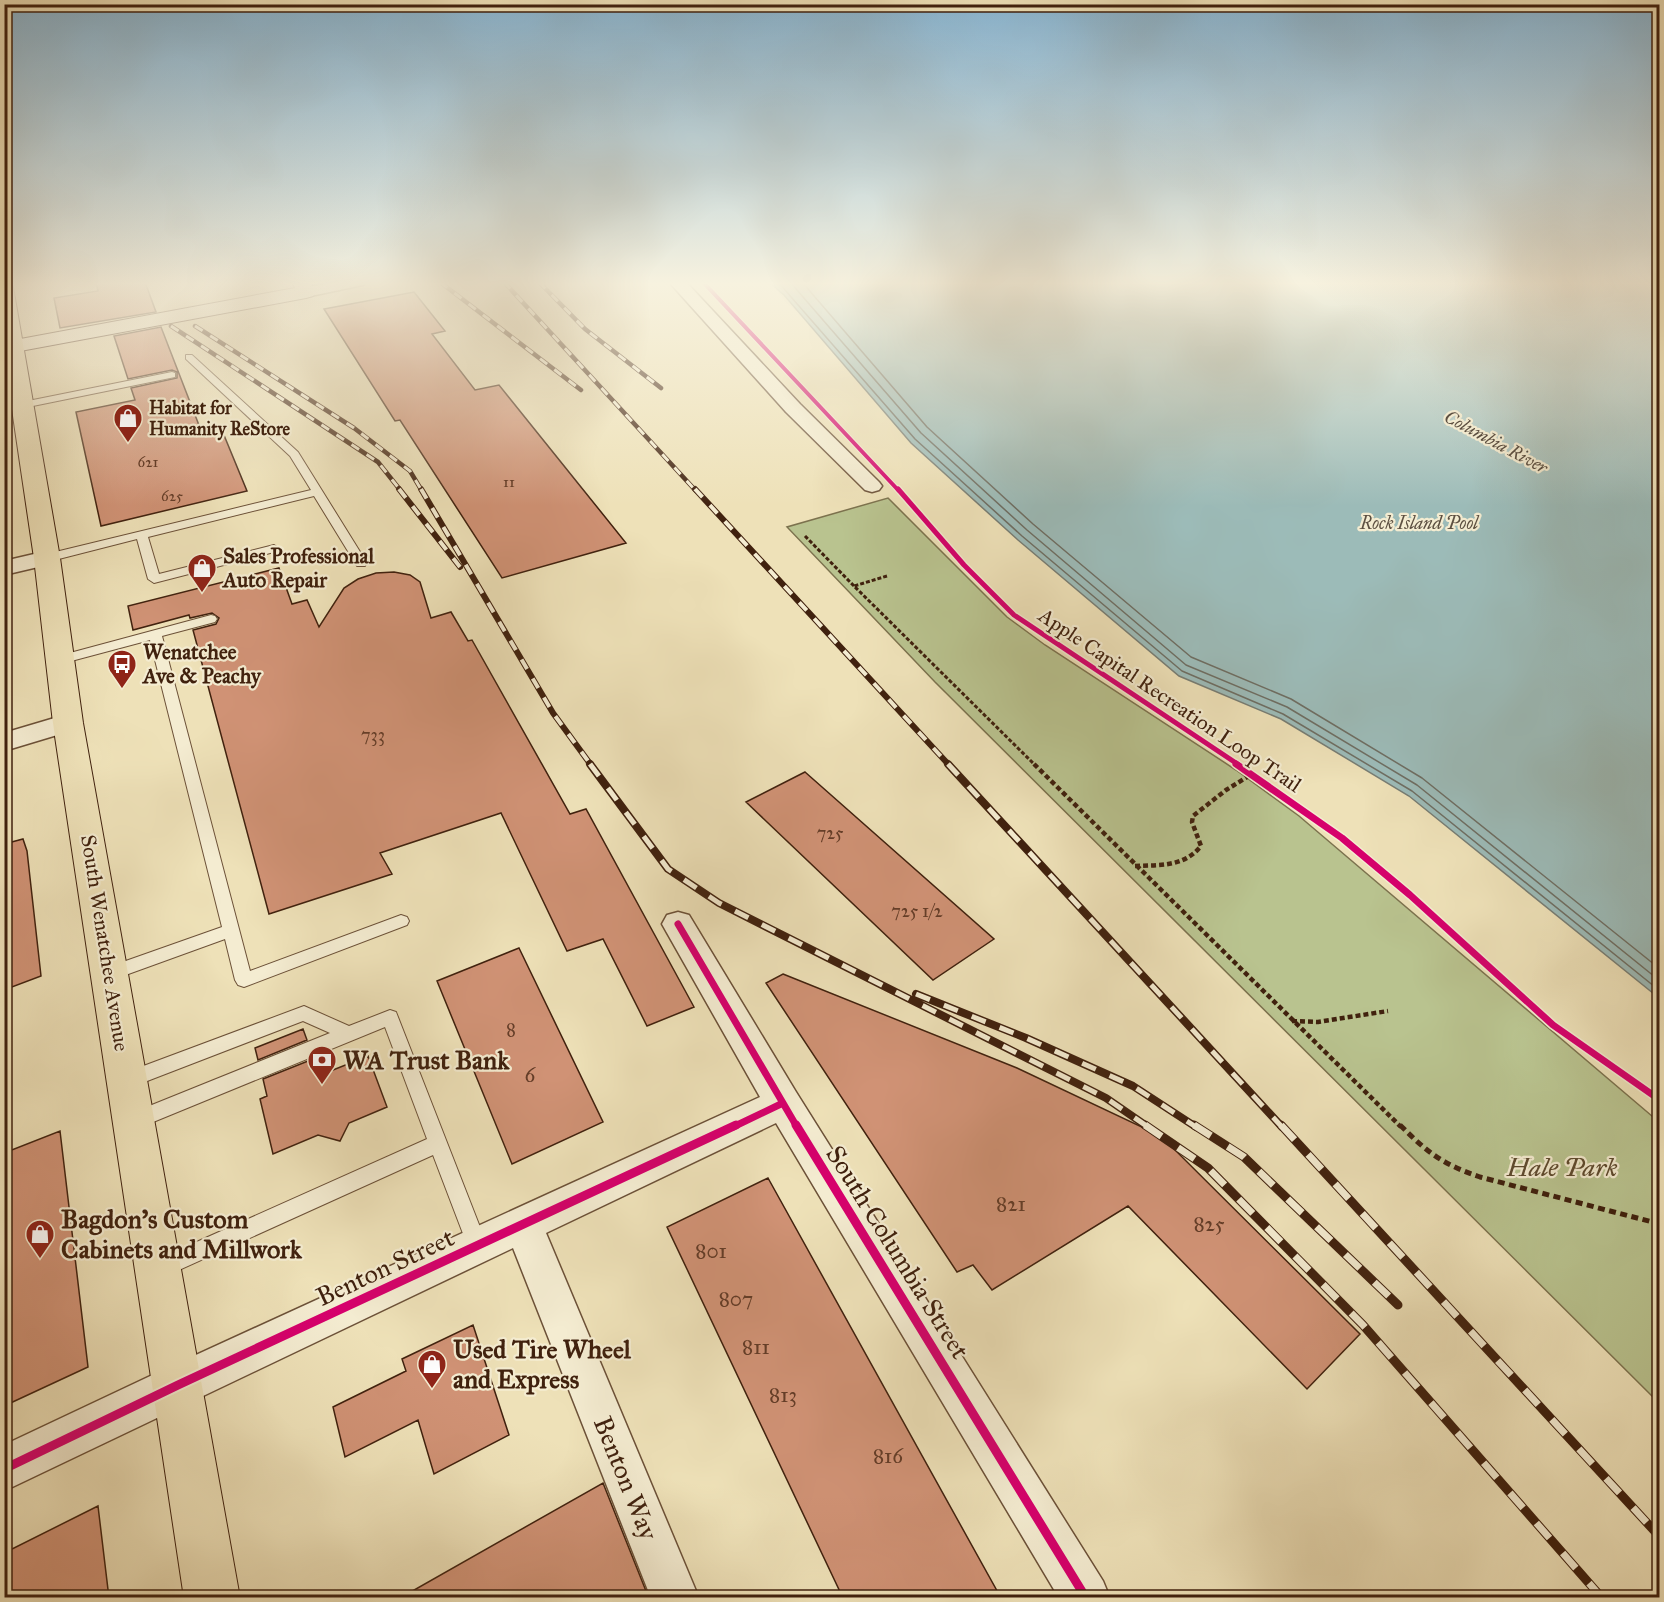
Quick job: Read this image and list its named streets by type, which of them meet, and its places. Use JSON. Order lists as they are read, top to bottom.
{
  "streets": {
    "main road": ["South Wenatchee Avenue"],
    "street": ["South Columbia Street", "Benton Street", "Benton Way"],
    "cycle path": ["Apple Capital Recreation Loop Trail"]
  },
  "crossings": [
    ["South Wenatchee Avenue", "Benton Street"],
    ["South Columbia Street", "Benton Street"],
    ["Benton Street", "Benton Way"]
  ],
  "water": ["Columbia River", "Rock Island Pool"],
  "parks": ["Hale Park"],
  "places": {
    "shop": [
      "Habitat for Humanity ReStore",
      "Sales Professional Auto Repair",
      "Bagdon's Custom Cabinets and Millwork",
      "Used Tire Wheel and Express"
    ],
    "bus stop": ["Wenatchee Ave & Peachy"],
    "bank": ["WA Trust Bank"]
  },
  "house_numbers": [
    "621",
    "11",
    "625",
    "733",
    "725",
    "725 1/2",
    "8",
    "6",
    "821",
    "825",
    "801",
    "807",
    "811",
    "813",
    "816"
  ]
}
